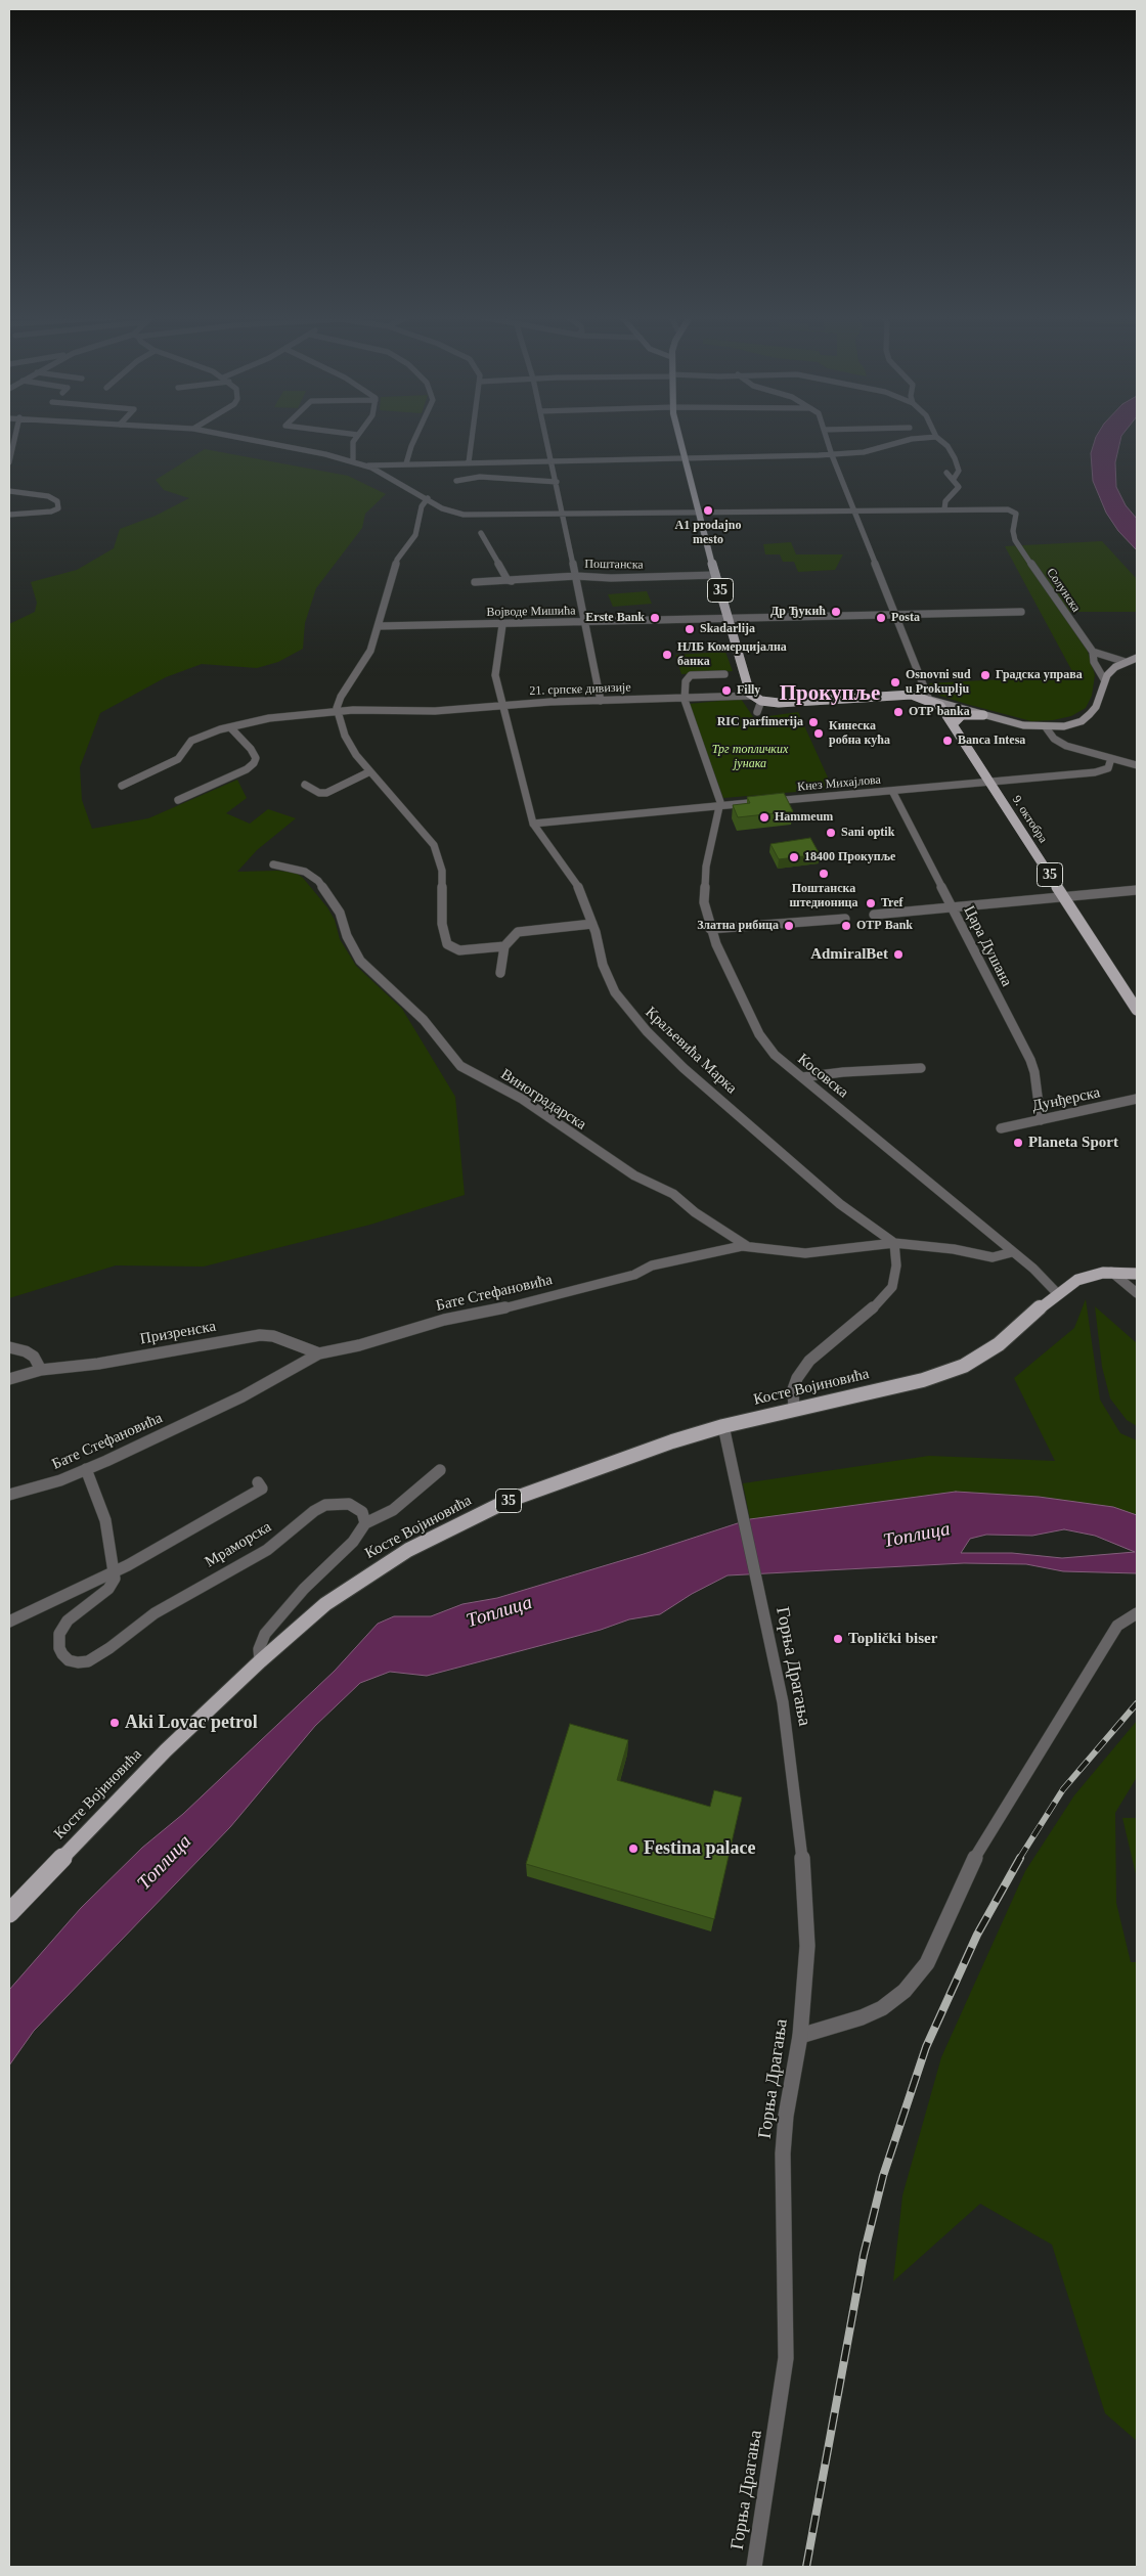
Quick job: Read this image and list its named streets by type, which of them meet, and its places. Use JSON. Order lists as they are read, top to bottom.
{
  "streets": {
    "main road": ["35", "9. октобра", "Косте Војиновића"],
    "street": [
      "Поштанска",
      "Солунска",
      "Војводе Мишића",
      "21. српске дивизије",
      "Кнез Михајлова",
      "Цара Душана",
      "Краљевића Марка",
      "Косовска",
      "Виноградарска",
      "Дунђерска",
      "Бате Стефановића",
      "Призренска",
      "Мраморска",
      "Горња Драгања"
    ]
  },
  "crossings": [
    ["Поштанска", "35"],
    ["35", "Војводе Мишића"],
    ["35", "21. српске дивизије"],
    ["35", "Косте Војиновића"],
    ["Војводе Мишића", "Краљевића Марка"],
    ["21. српске дивизије", "Краљевића Марка"],
    ["Кнез Михајлова", "9. октобра"],
    ["Кнез Михајлова", "Цара Душана"],
    ["Кнез Михајлова", "Краљевића Марка"],
    ["Кнез Михајлова", "Косовска"],
    ["Цара Душана", "Дунђерска"],
    ["Краљевића Марка", "Бате Стефановића"],
    ["Косовска", "Бате Стефановића"],
    ["Косовска", "Косте Војиновића"],
    ["Виноградарска", "Бате Стефановића"],
    ["Бате Стефановића", "Призренска"],
    ["Косте Војиновића", "Горња Драгања"]
  ],
  "districts": ["Прокупље"],
  "water": ["Топлица"],
  "parks": ["Трг топличких јунака"],
  "places": [
    "A1 prodajno mesto",
    "Др Ђукић",
    "Erste Bank",
    "Posta",
    "Skadarlija",
    "НЛБ Комерцијална банка",
    "Градска управа",
    "Osnovni sud u Prokuplju",
    "Filly",
    "OTP banka",
    "RIC parfimerija",
    "Кинеска робна кућа",
    "Banca Intesa",
    "Hammeum",
    "Sani optik",
    "18400 Прокупље",
    "Поштанска штедионица",
    "Tref",
    "Златна рибица",
    "OTP Bank",
    "AdmiralBet",
    "Planeta Sport",
    "Toplički biser",
    "Aki Lovac petrol",
    "Festina palace"
  ]
}
